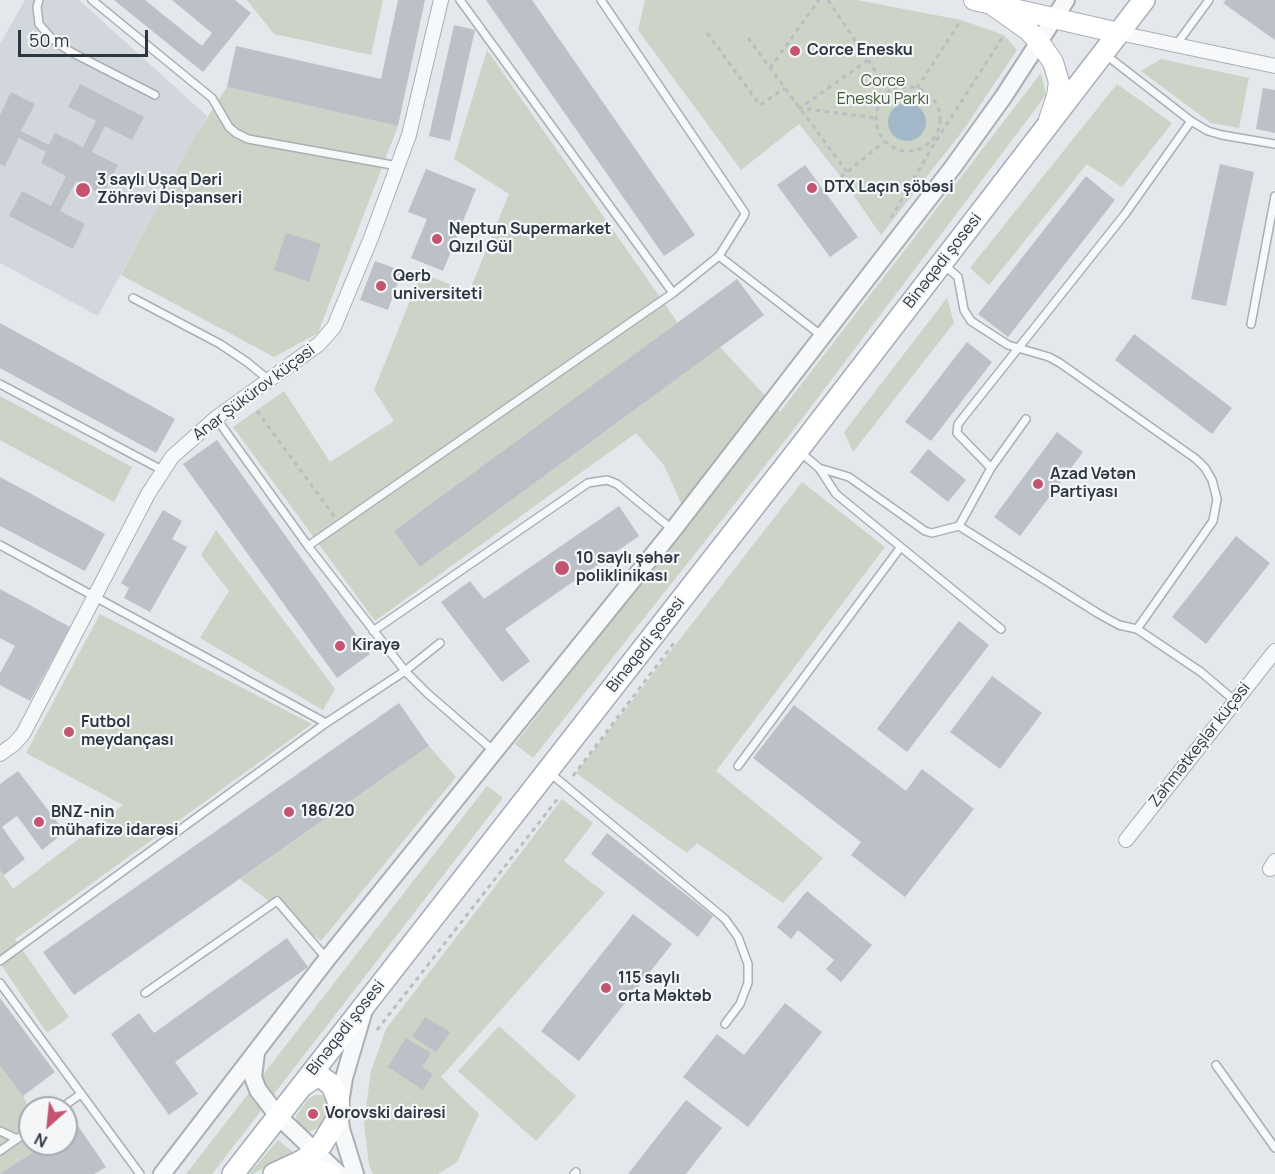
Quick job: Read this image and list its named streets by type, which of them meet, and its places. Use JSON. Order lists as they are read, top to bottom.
{
  "streets": {
    "main road": ["Binəqədi şosesi"],
    "street": ["Anar Şükürov küçəsi", "Zəhmətkeşlər küçəsi"]
  },
  "parks": ["Corce Enesku Parkı"],
  "places": [
    "Corce Enesku",
    "DTX Laçın şöbəsi",
    "3 saylı Uşaq Dəri Zöhrəvi Dispanseri",
    "Neptun Supermarket Qızıl Gül",
    "Qerb universiteti",
    "Azad Vətən Partiyası",
    "10 saylı şəhər poliklinikası",
    "Kirayə",
    "Futbol meydançası",
    "186/20",
    "BNZ-nin mühafizə idarəsi",
    "115 saylı orta Məktəb",
    "Vorovski dairəsi"
  ],
  "scale_bar": "50 m",
  "north": "bottom left"
}
